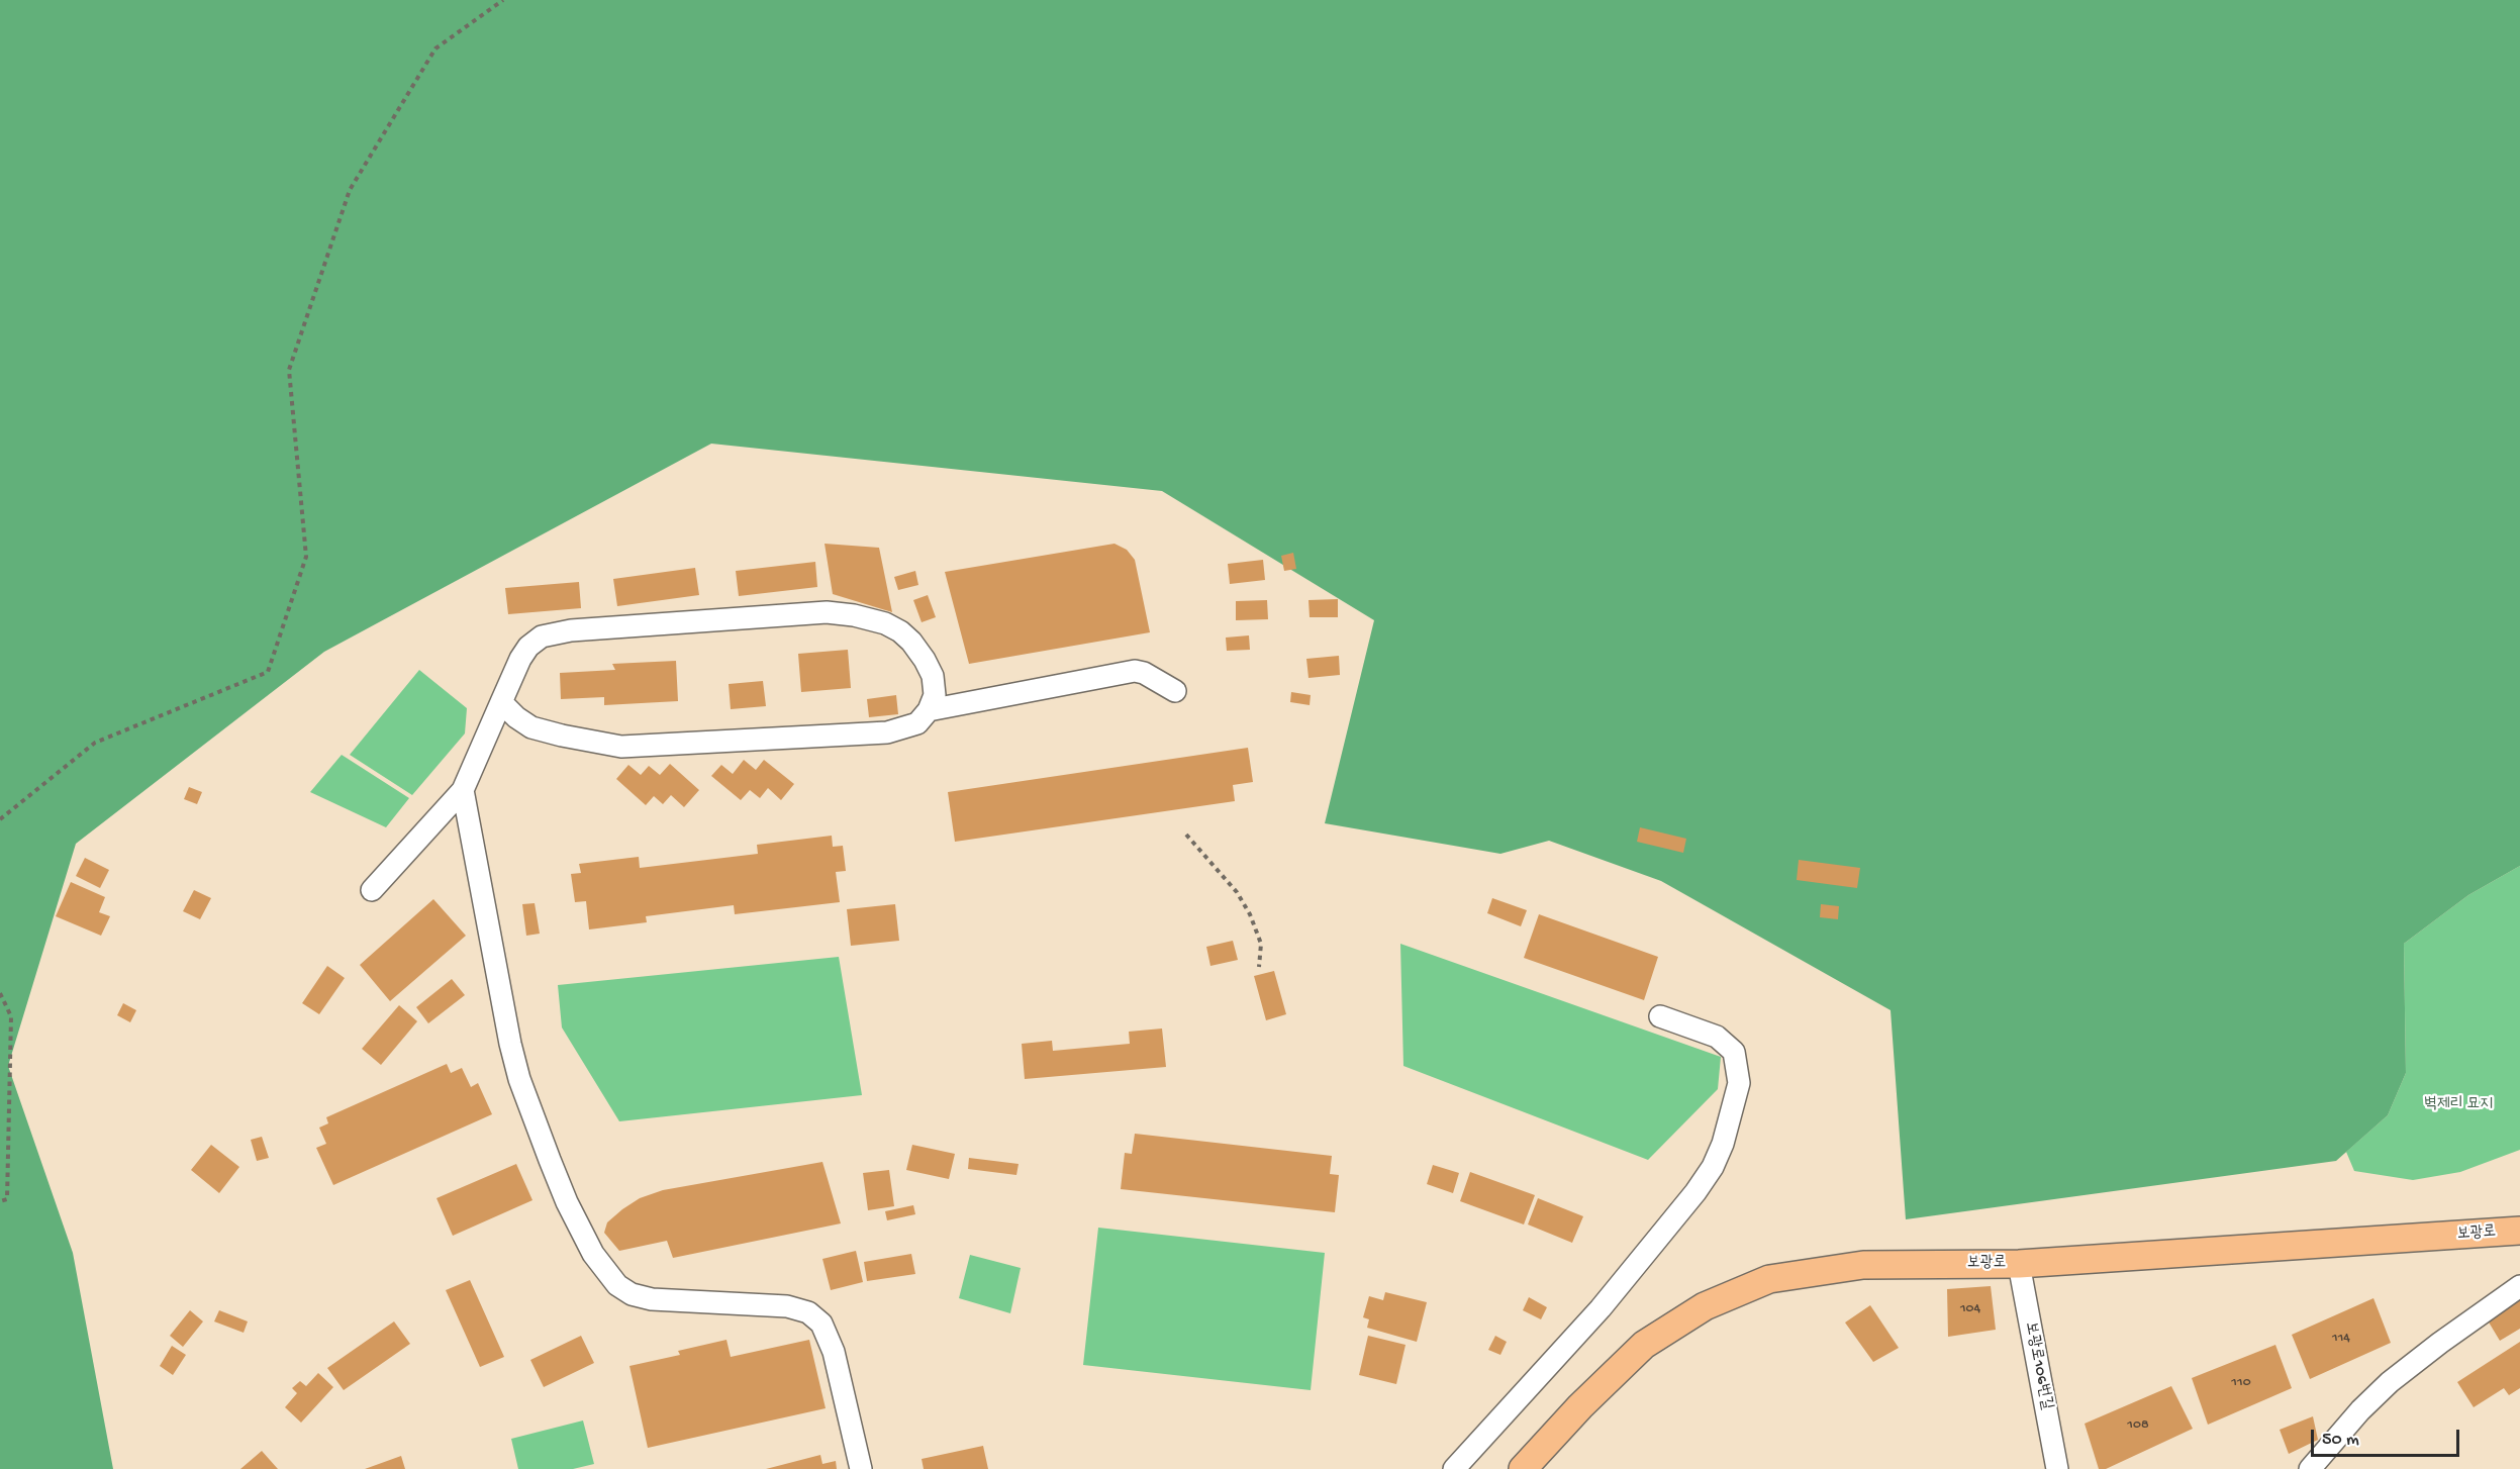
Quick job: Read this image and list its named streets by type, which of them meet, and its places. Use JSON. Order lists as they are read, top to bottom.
{
  "streets": {
    "main road": ["보광로"],
    "street": ["보광로106번길"]
  },
  "crossings": [
    ["보광로", "보광로106번길"]
  ],
  "parks": ["벽제리 묘지"],
  "house_numbers": [
    "104",
    "114",
    "110",
    "108"
  ],
  "scale_bar": "50 m"
}
